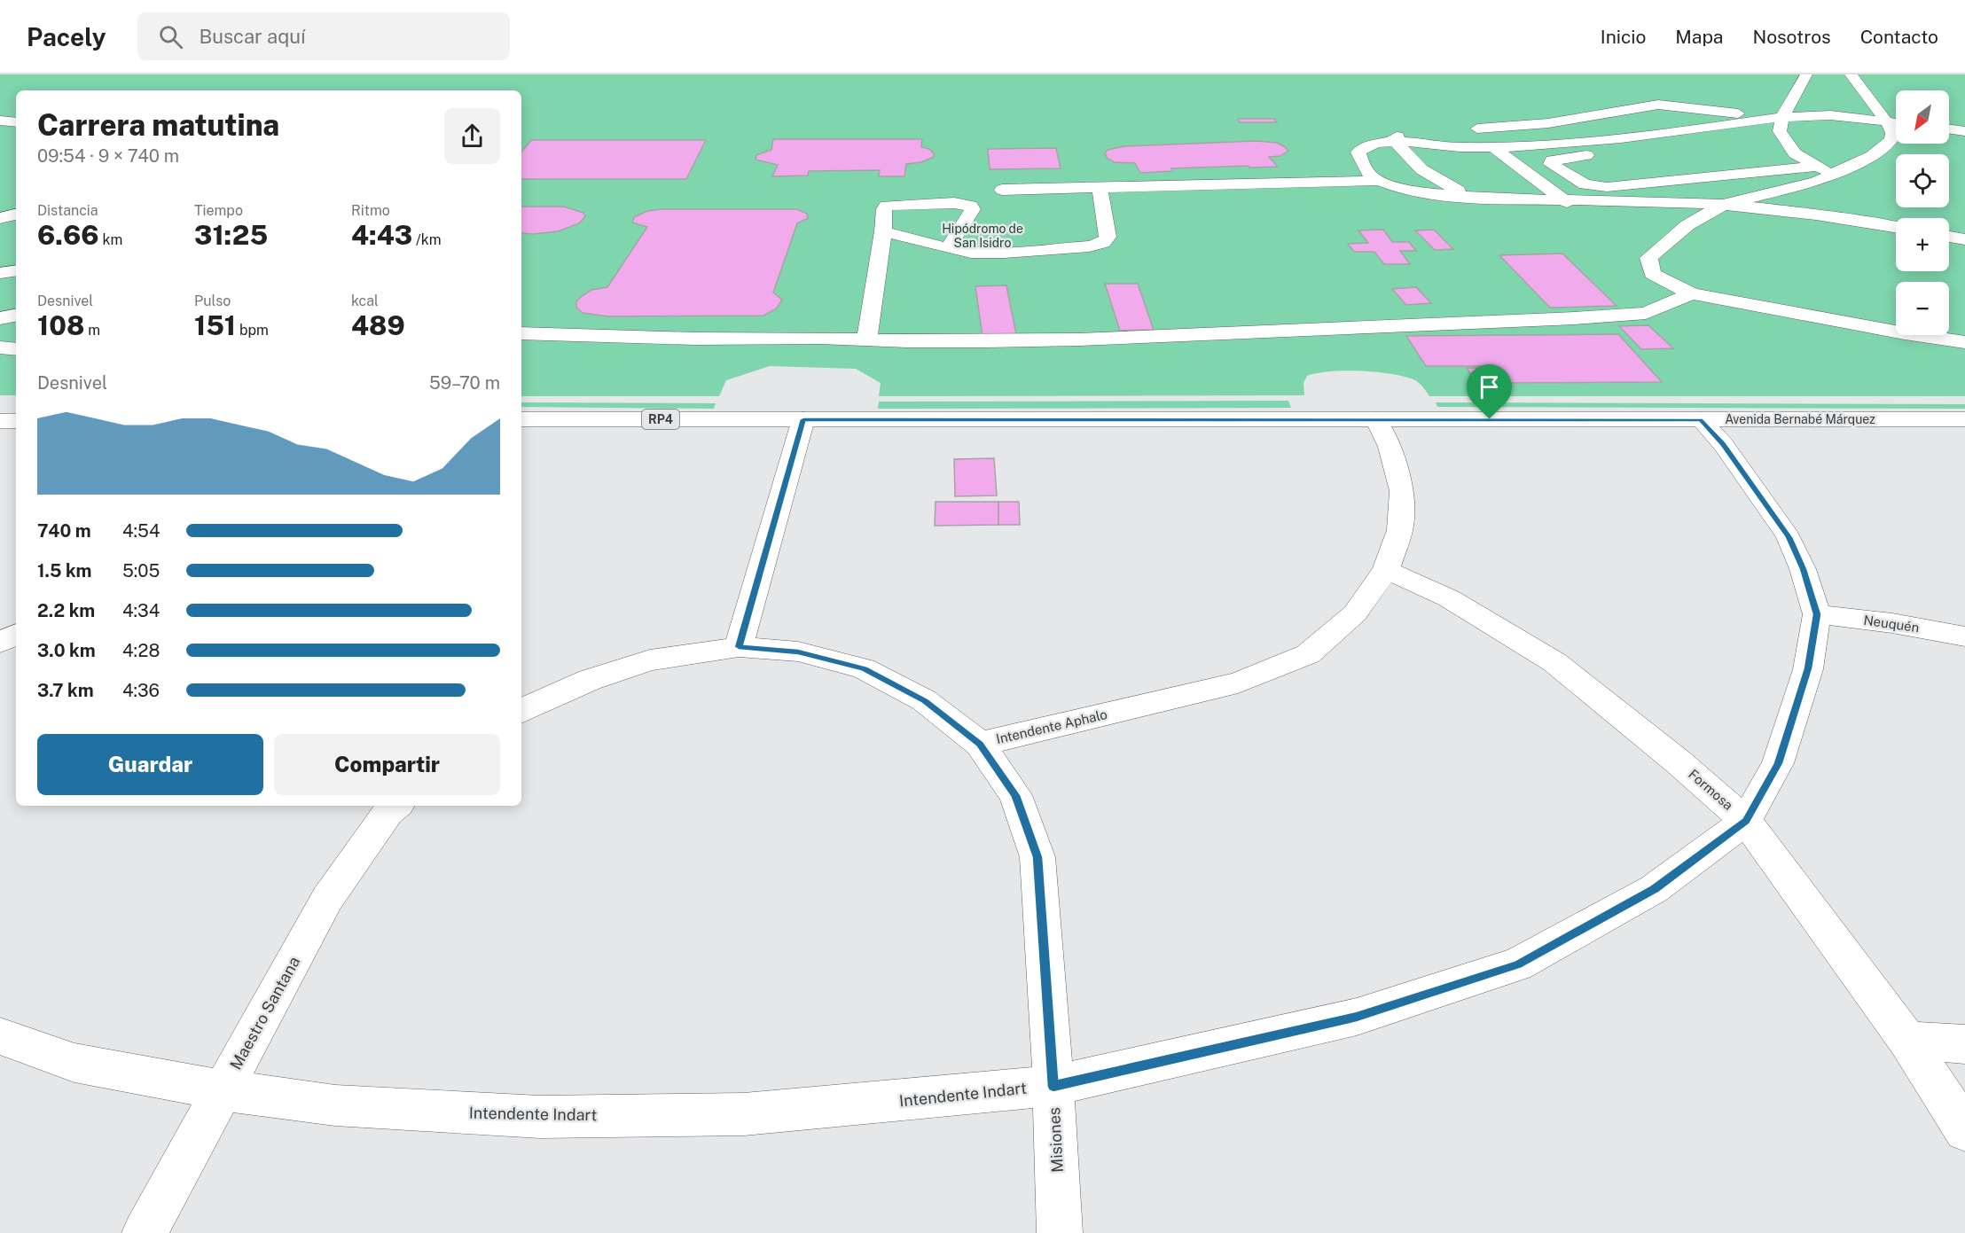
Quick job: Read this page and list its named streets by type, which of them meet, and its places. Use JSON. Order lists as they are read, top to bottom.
{
  "streets": {
    "street": [
      "RP4",
      "Avenida Bernabé Márquez",
      "Neuquén",
      "Intendente Aphalo",
      "Formosa",
      "Maestro Santana",
      "Intendente Indart",
      "Misiones"
    ]
  },
  "crossings": [
    ["Avenida Bernabé Márquez", "Intendente Aphalo"],
    ["Avenida Bernabé Márquez", "Intendente Indart"],
    ["Neuquén", "Intendente Indart"],
    ["Intendente Aphalo", "Formosa"],
    ["Intendente Aphalo", "Misiones"],
    ["Formosa", "Intendente Indart"],
    ["Maestro Santana", "Intendente Indart"],
    ["Intendente Indart", "Misiones"]
  ],
  "parks": ["Hipódromo de San Isidro"],
  "north": "bottom left",
  "page": {
    "header": "Pacely",
    "search": "Buscar aquí",
    "nav": [
      "Inicio",
      "Mapa",
      "Nosotros",
      "Contacto"
    ],
    "map_buttons": ["+", "−"],
    "heading": ["Carrera matutina", "09:54 · 9 × 740 m"],
    "stats": [
      ["Distancia", "6.66 km"],
      ["Tiempo", "31:25"],
      ["Ritmo", "4:43 /km"],
      ["Desnivel", "108 m"],
      ["Pulso", "151 bpm"],
      ["kcal", "489"]
    ],
    "chart": ["Desnivel", "59–70 m"],
    "list": [
      {
        "name": "740 m",
        "note": "4:54"
      },
      {
        "name": "1.5 km",
        "note": "5:05"
      },
      {
        "name": "2.2 km",
        "note": "4:34"
      },
      {
        "name": "3.0 km",
        "note": "4:28"
      },
      {
        "name": "3.7 km",
        "note": "4:36"
      }
    ],
    "buttons": ["Guardar", "Compartir"]
  }
}
